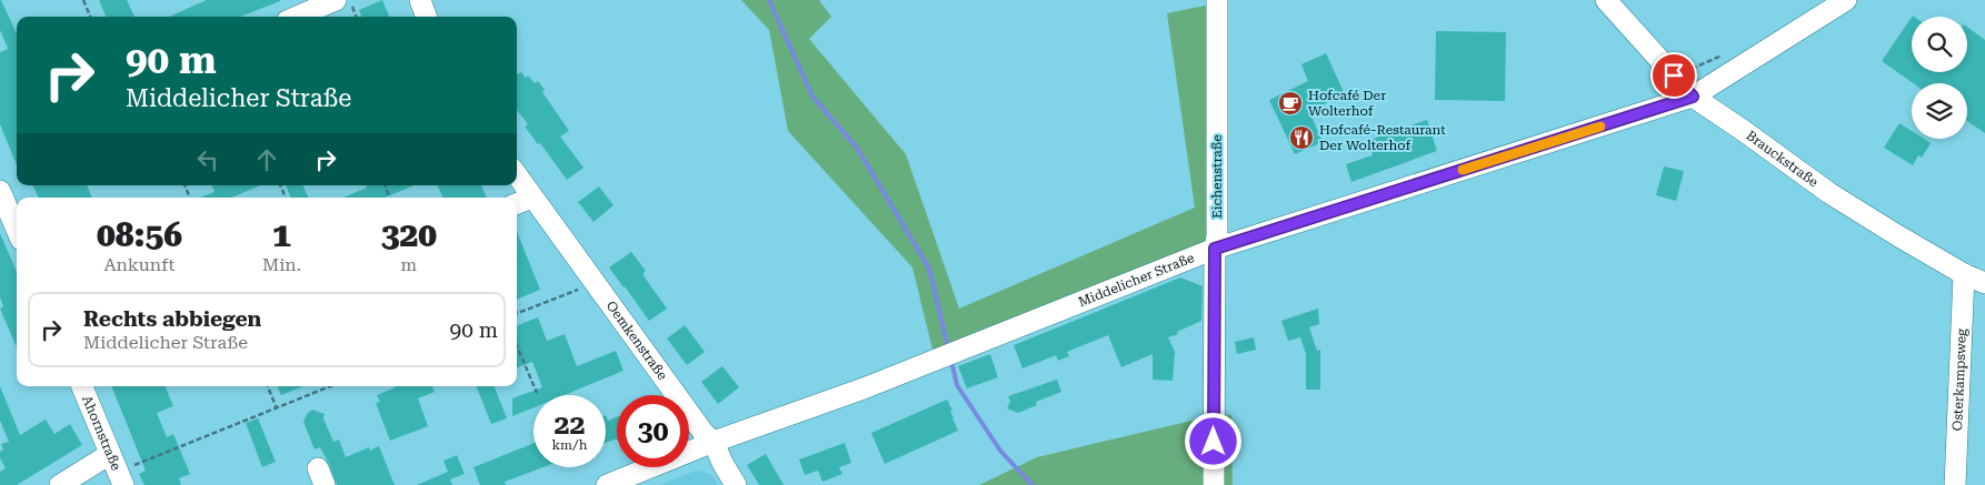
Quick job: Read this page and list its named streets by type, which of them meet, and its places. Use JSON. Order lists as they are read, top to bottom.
{
  "streets": {
    "street": [
      "Brauckstraße",
      "Eichenstraße",
      "Middelicher Straße",
      "Oemkenstraße",
      "Osterkampsweg",
      "Ahornstraße"
    ]
  },
  "crossings": [
    ["Brauckstraße", "Middelicher Straße"],
    ["Brauckstraße", "Osterkampsweg"],
    ["Eichenstraße", "Middelicher Straße"],
    ["Middelicher Straße", "Oemkenstraße"]
  ],
  "places": {
    "cafe": ["Hofcafé Der Wolterhof"],
    "restaurant": ["Hofcafé-Restaurant Der Wolterhof"]
  },
  "page": {
    "turn": ["90 m", "Middelicher Straße"],
    "eta": [
      "08:56",
      "Ankunft",
      "1",
      "Min.",
      "320",
      "m"
    ],
    "list": [
      {
        "name": "Rechts abbiegen",
        "note": "Middelicher Straße",
        "value": "90 m"
      }
    ],
    "speed": "22 km/h",
    "limit": "30"
  }
}
